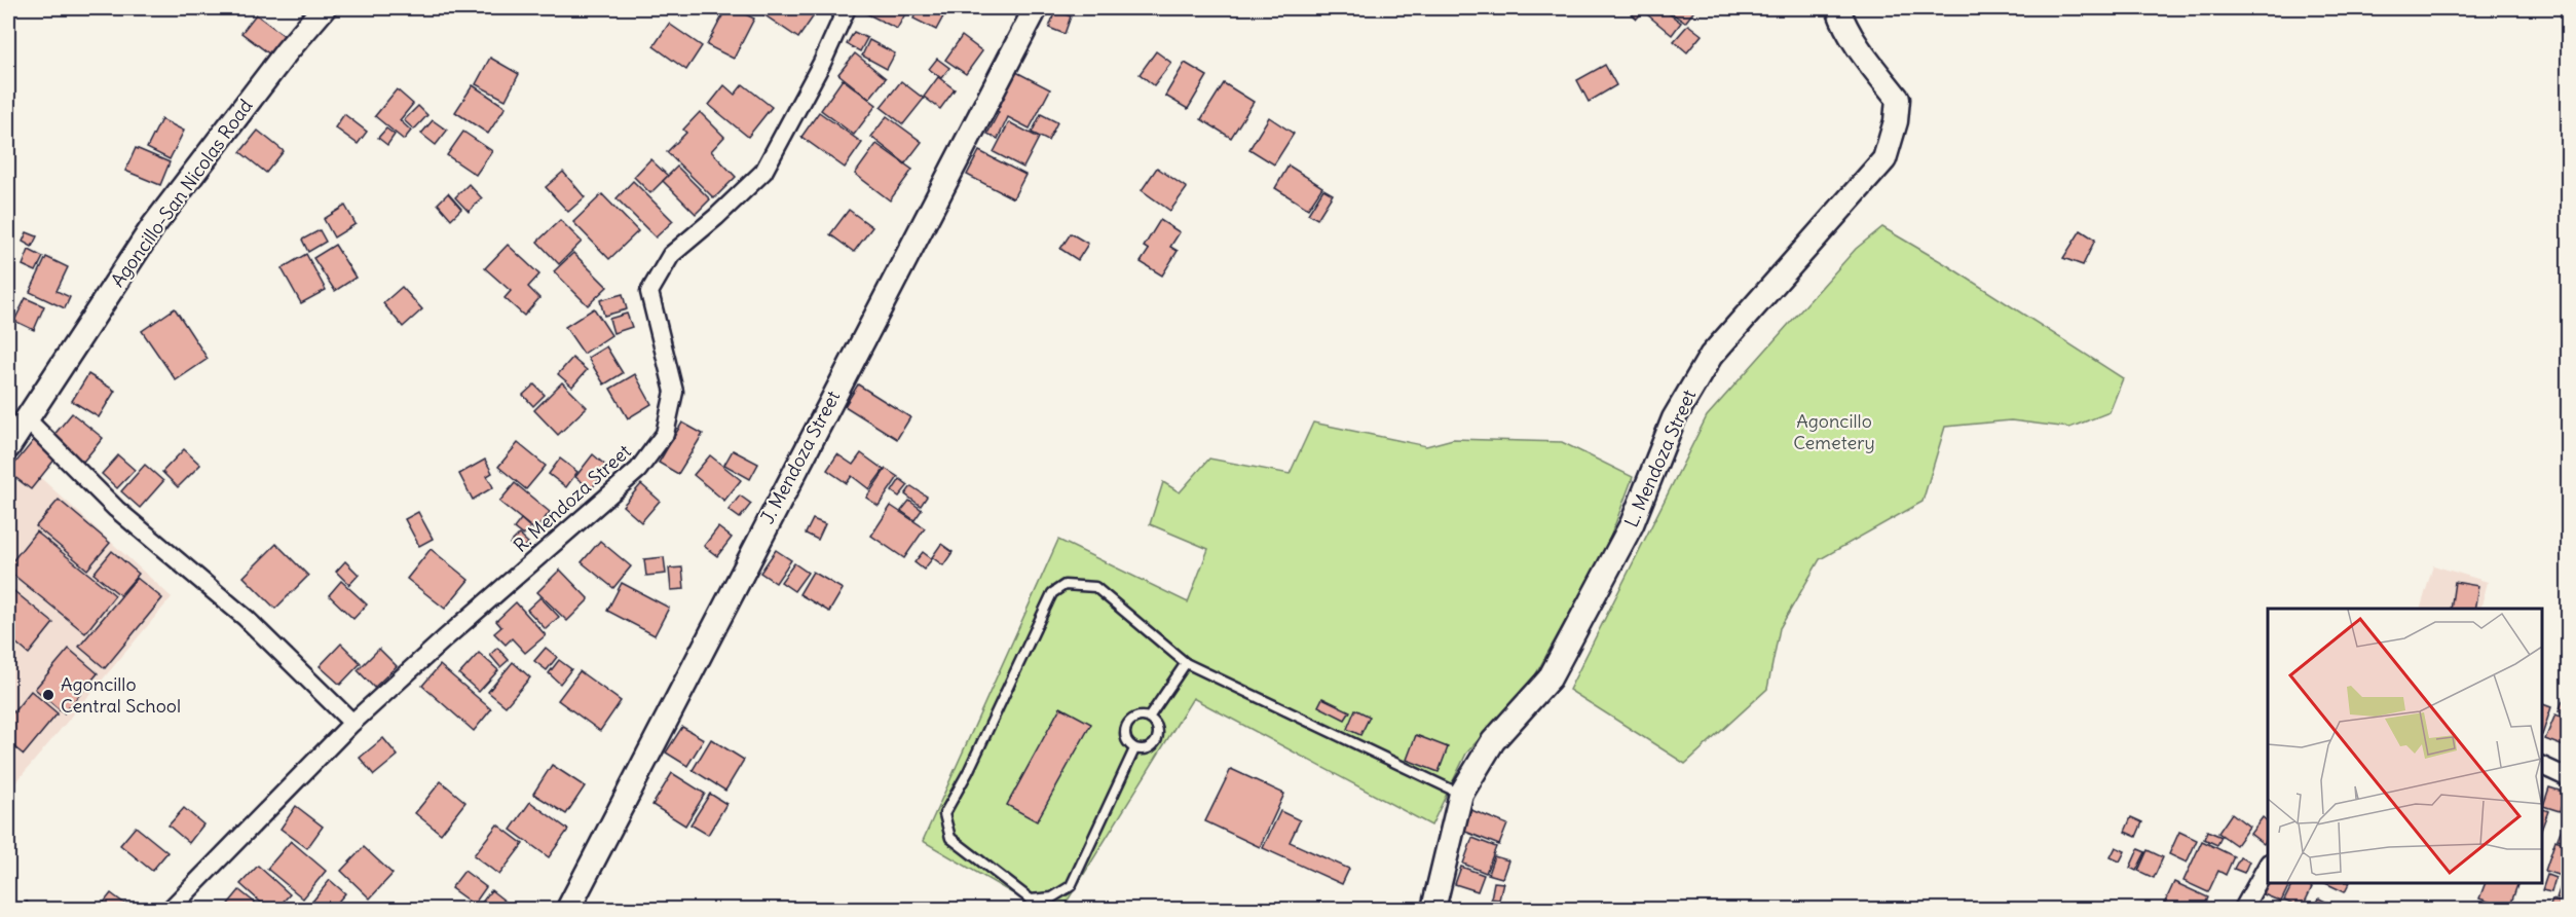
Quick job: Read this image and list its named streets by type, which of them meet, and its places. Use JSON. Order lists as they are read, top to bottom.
{
  "streets": {
    "main road": ["Agoncillo-San Nicolas Road", "J. Mendoza Street", "L. Mendoza Street"],
    "street": ["R. Mendoza Street"]
  },
  "parks": ["Agoncillo Cemetery"],
  "places": ["Agoncillo Central School"]
}
